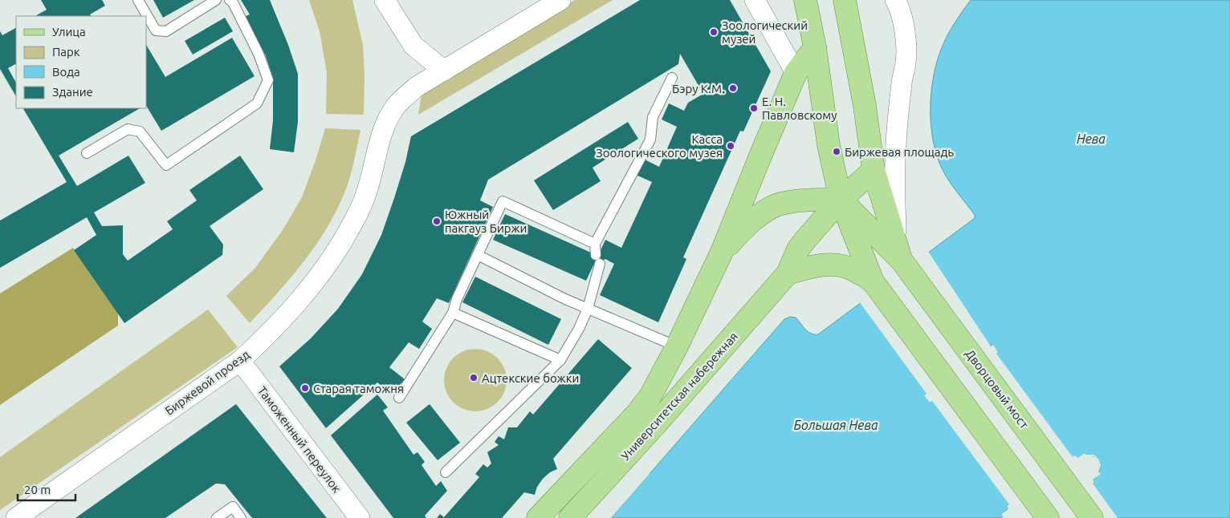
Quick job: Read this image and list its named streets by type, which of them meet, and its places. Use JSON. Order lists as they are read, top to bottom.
{
  "streets": {
    "main road": ["Дворцовый мост", "Университетская набережная"],
    "street": ["Биржевой проезд", "Таможенный переулок"]
  },
  "crossings": [
    ["Биржевой проезд", "Таможенный переулок"]
  ],
  "water": ["Нева", "Большая Нева"],
  "places": [
    "Зоологический музей",
    "Бэру К.М.",
    "Е. Н. Павловскому",
    "Касса Зоологического музея",
    "Биржевая площадь",
    "Южный пакгауз Биржи",
    "Ацтекские божки",
    "Старая таможня"
  ],
  "legend": [
    "Улица",
    "Парк",
    "Вода",
    "Здание"
  ],
  "scale_bar": "20 m"
}
